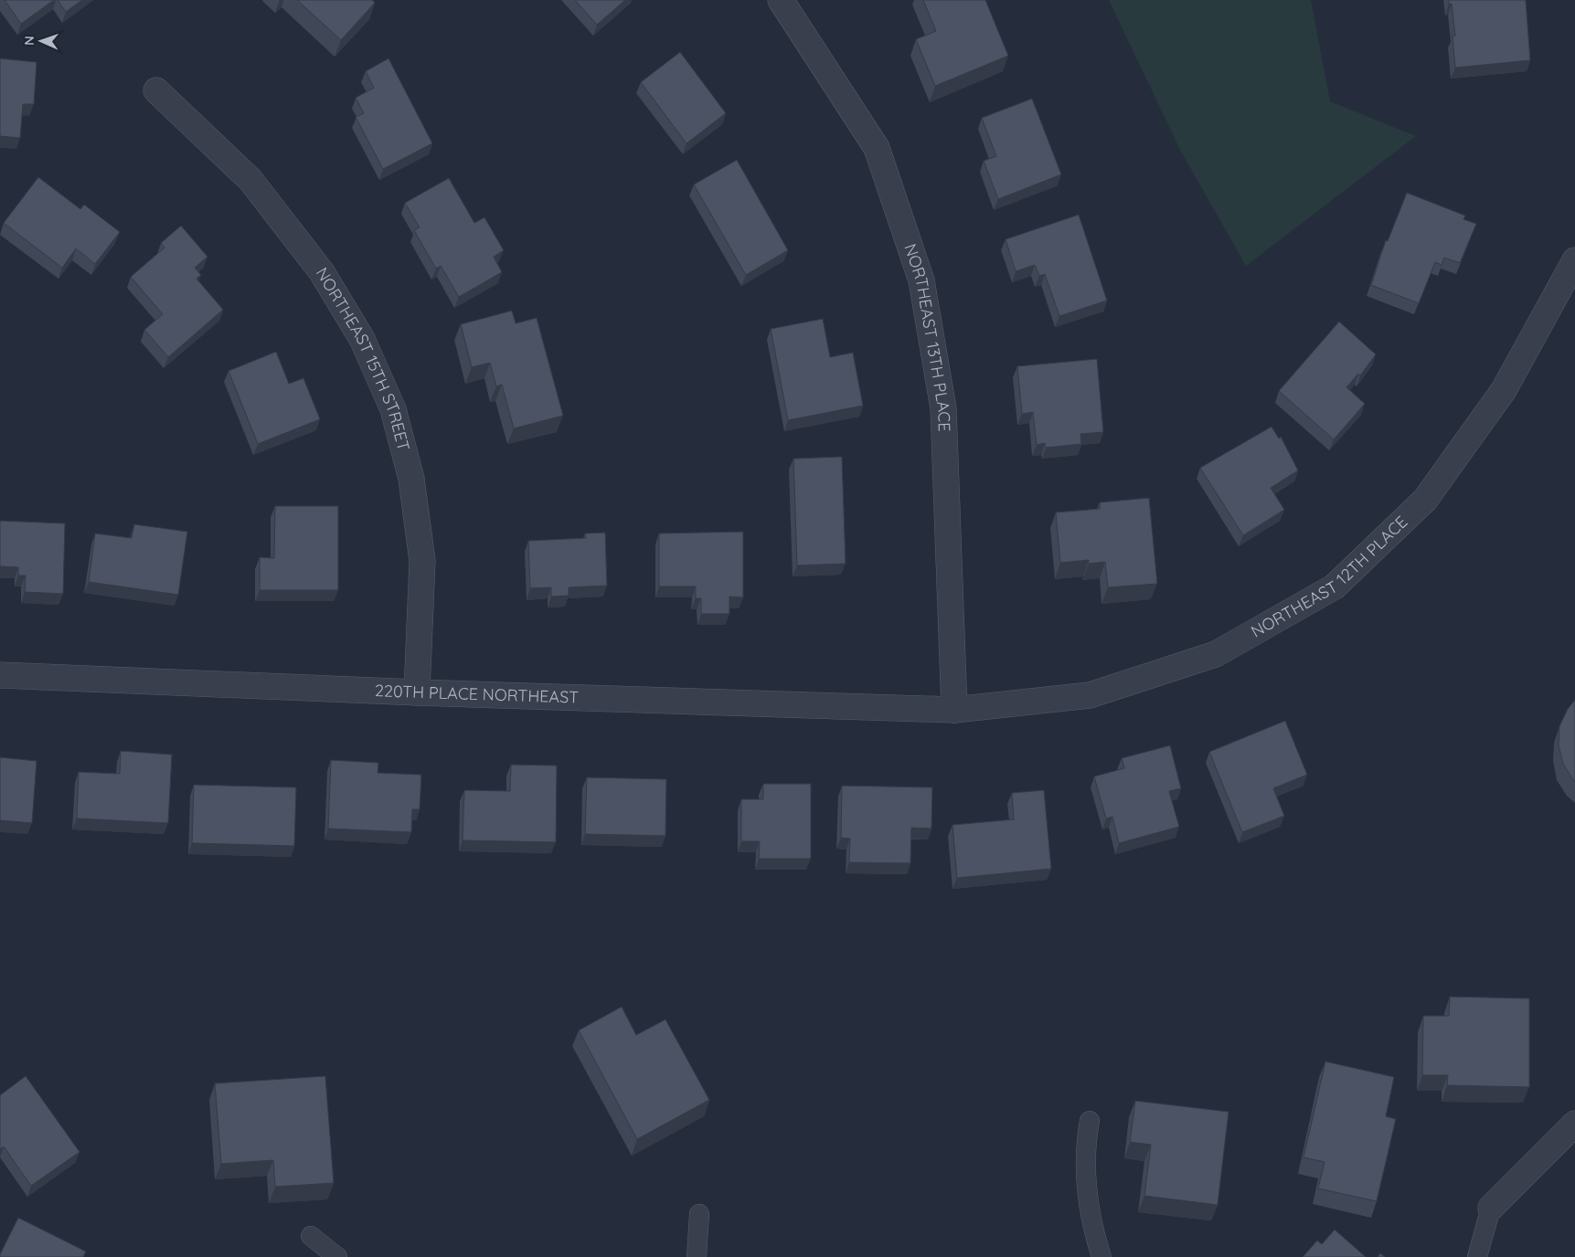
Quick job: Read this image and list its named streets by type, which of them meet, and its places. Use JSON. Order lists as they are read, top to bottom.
{
  "streets": {
    "street": [
      "NORTHEAST 13TH PLACE",
      "NORTHEAST 15TH STREET",
      "NORTHEAST 12TH PLACE",
      "220TH PLACE NORTHEAST"
    ]
  },
  "crossings": [
    ["NORTHEAST 13TH PLACE", "NORTHEAST 12TH PLACE"],
    ["NORTHEAST 13TH PLACE", "220TH PLACE NORTHEAST"],
    ["NORTHEAST 15TH STREET", "220TH PLACE NORTHEAST"],
    ["NORTHEAST 12TH PLACE", "220TH PLACE NORTHEAST"]
  ],
  "north": "left"
}
